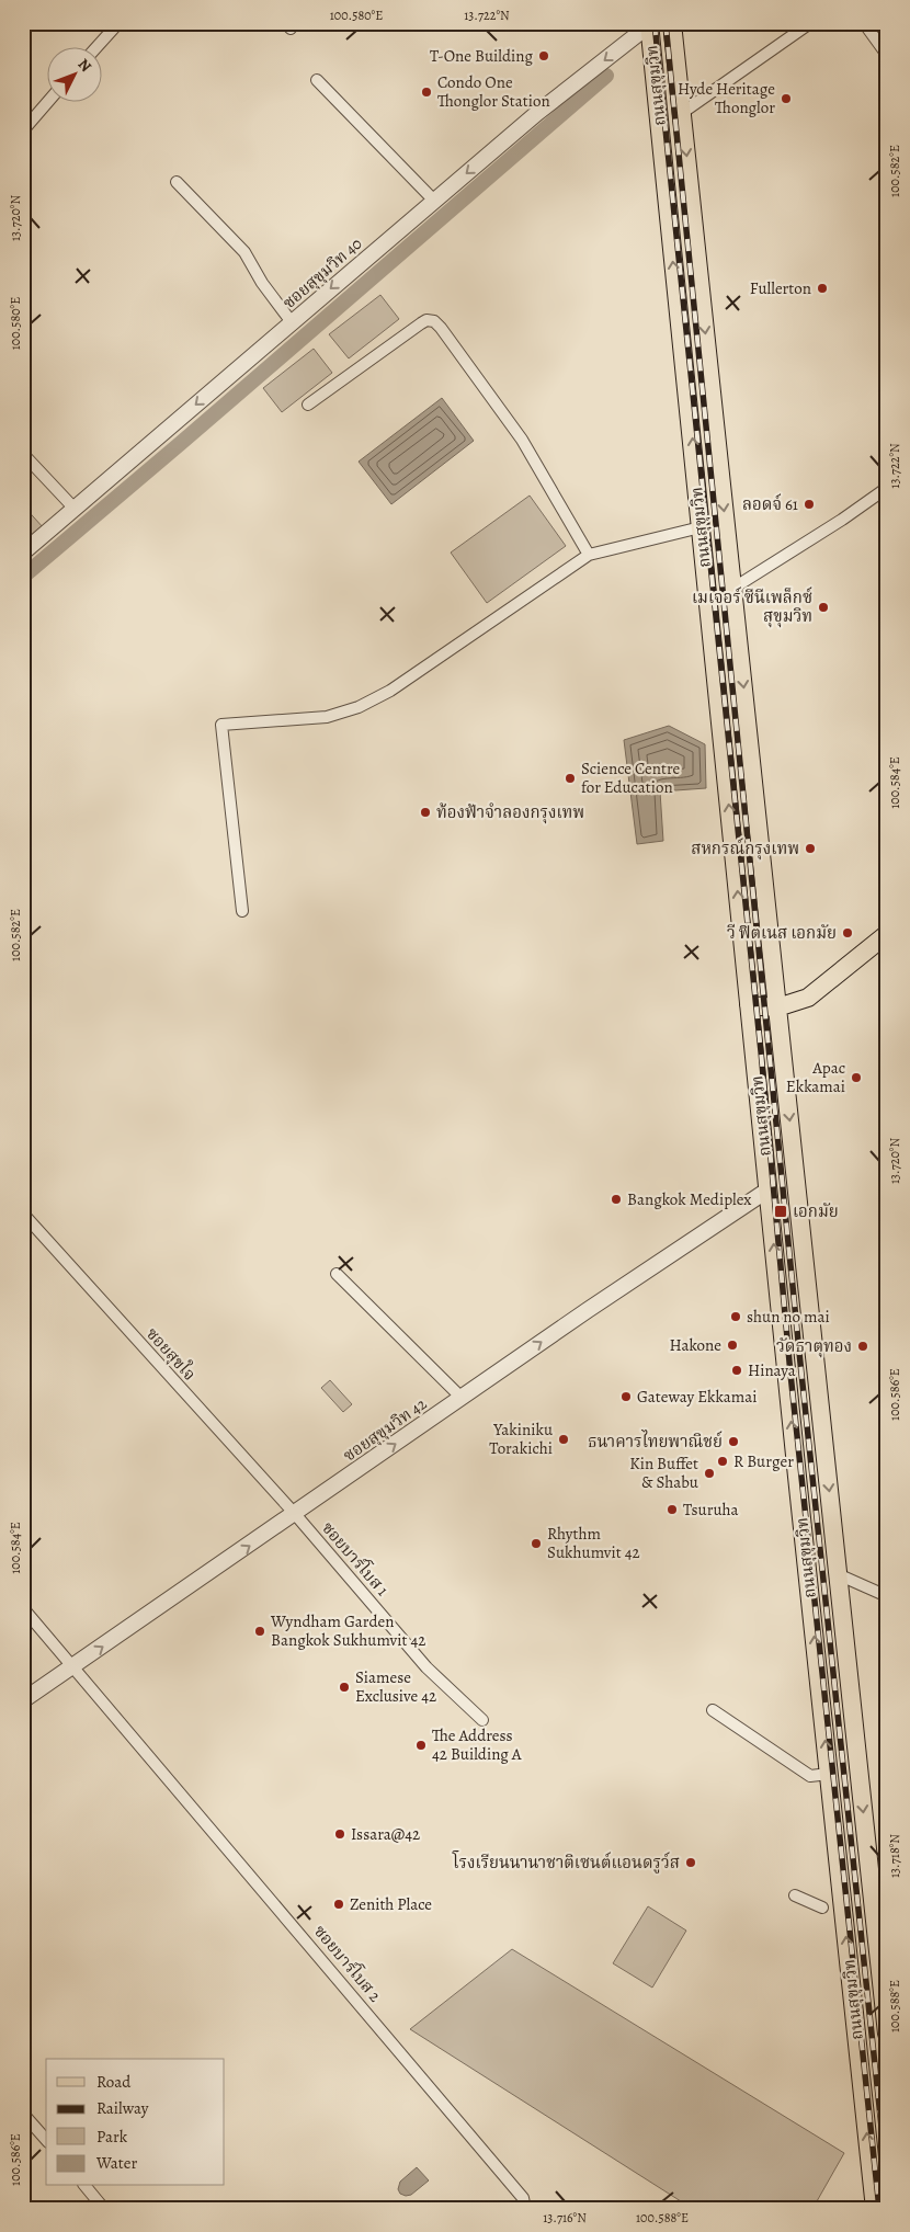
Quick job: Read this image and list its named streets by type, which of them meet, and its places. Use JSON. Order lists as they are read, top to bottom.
{
  "streets": {
    "main road": ["ถนนสุขุมวิท"],
    "street": [
      "ซอยสุขุมวิท 40",
      "ซอยสุขใจ",
      "ซอยสุขุมวิท 42",
      "ซอยบาร์โบส 1",
      "ซอยบาร์โบส 2"
    ]
  },
  "crossings": [
    ["ถนนสุขุมวิท", "ซอยสุขุมวิท 40"],
    ["ถนนสุขุมวิท", "ซอยสุขุมวิท 42"],
    ["ซอยสุขใจ", "ซอยสุขุมวิท 42"],
    ["ซอยสุขใจ", "ซอยบาร์โบส 1"],
    ["ซอยสุขุมวิท 42", "ซอยบาร์โบส 1"],
    ["ซอยสุขุมวิท 42", "ซอยบาร์โบส 2"]
  ],
  "one_way": ["ซอยสุขุมวิท 40", "ซอยสุขุมวิท 42"],
  "places": {
    "other": [
      "T-One Building",
      "Condo One Thonglor Station",
      "Hyde Heritage Thonglor",
      "Fullerton",
      "ลอดจ์ 61",
      "เมเจอร์ ซีนีเพล็กซ์ สุขุมวิท",
      "Science Centre for Education",
      "ท้องฟ้าจำลองกรุงเทพ",
      "สหกรณ์กรุงเทพ",
      "วี ฟิตเนส เอกมัย",
      "Apac Ekkamai",
      "Bangkok Mediplex",
      "shun no mai",
      "Hakone",
      "วัดธาตุทอง",
      "Hinaya",
      "Gateway Ekkamai",
      "Yakiniku Torakichi",
      "ธนาคารไทยพาณิชย์",
      "R Burger",
      "Kin Buffet & Shabu",
      "Tsuruha",
      "Rhythm Sukhumvit 42",
      "Wyndham Garden Bangkok Sukhumvit 42",
      "Siamese Exclusive 42",
      "The Address 42 Building A",
      "Issara@42",
      "โรงเรียนนานาชาติเซนต์แอนดรูว์ส",
      "Zenith Place"
    ],
    "transit": ["เอกมัย"]
  },
  "legend": [
    "Road",
    "Railway",
    "Park",
    "Water"
  ],
  "north": "top right",
  "coordinates": [
    "100.580°E",
    "13.722°N",
    "100.582°E",
    "13.720°N",
    "100.584°E",
    "100.586°E",
    "13.718°N",
    "100.588°E",
    "13.716°N"
  ]
}
